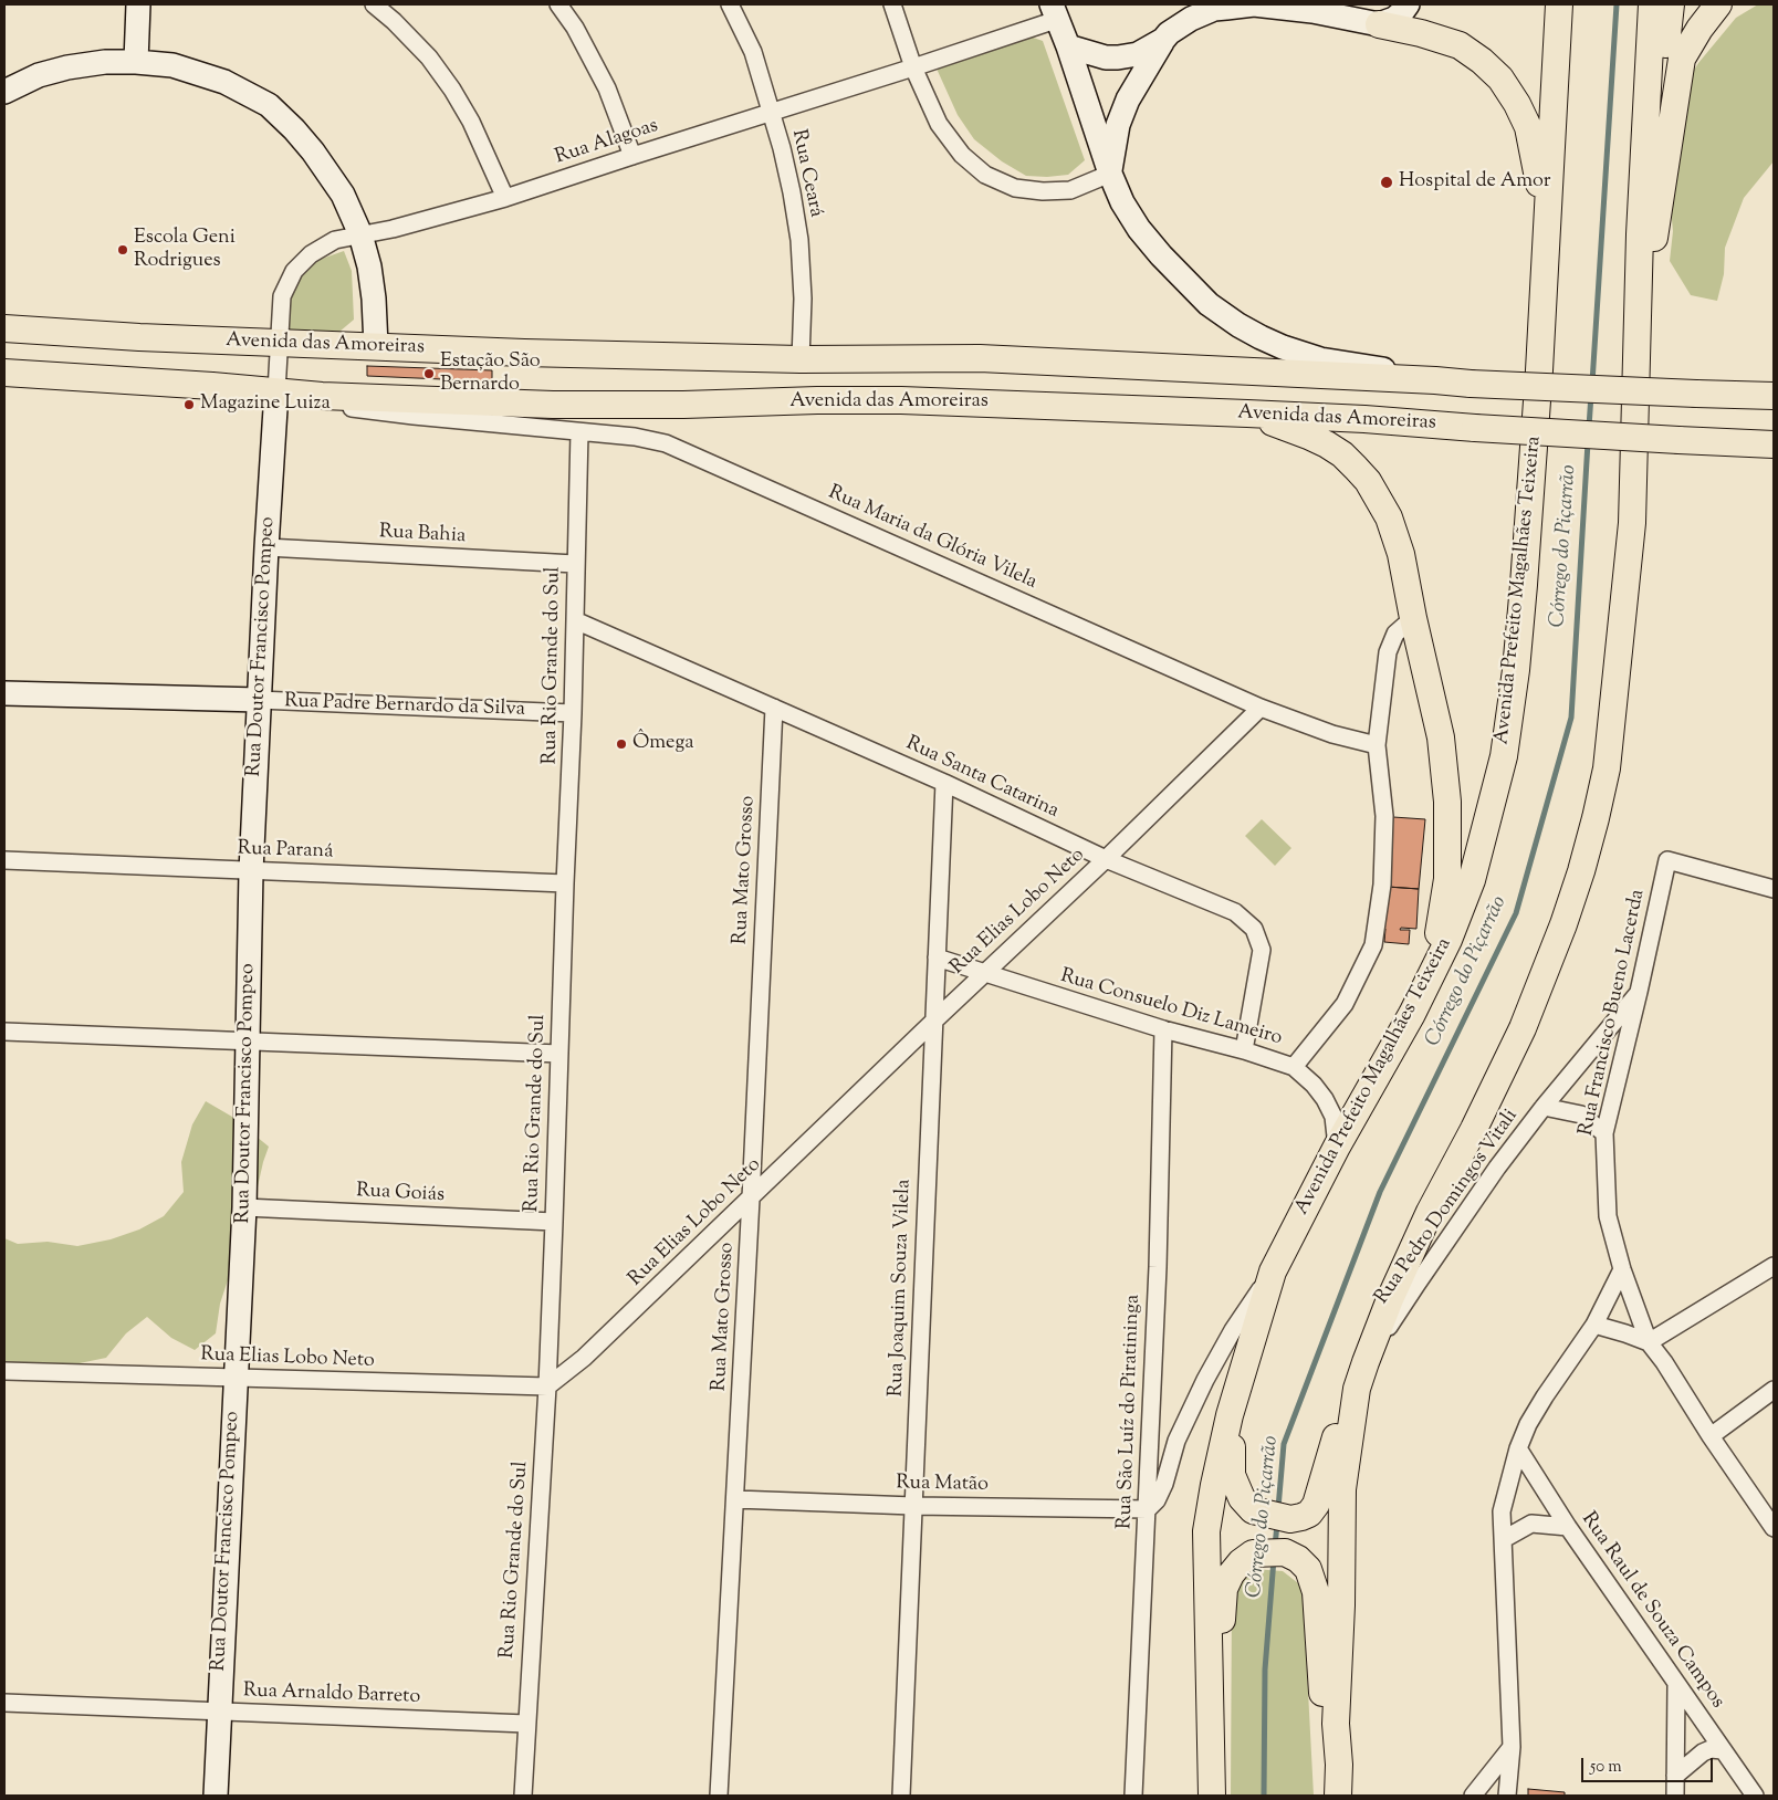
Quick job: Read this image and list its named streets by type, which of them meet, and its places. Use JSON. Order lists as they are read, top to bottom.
{
  "streets": {
    "main road": ["Avenida das Amoreiras", "Avenida Prefeito Magalhães Teixeira"],
    "street": [
      "Rua Alagoas",
      "Rua Ceará",
      "Rua Bahia",
      "Rua Maria da Glória Vilela",
      "Rua Doutor Francisco Pompeo",
      "Rua Rio Grande do Sul",
      "Rua Padre Bernardo da Silva",
      "Rua Santa Catarina",
      "Rua Paraná",
      "Rua Mato Grosso",
      "Rua Elias Lobo Neto",
      "Rua Consuelo Diz Lameiro",
      "Rua Francisco Bueno Lacerda",
      "Rua Goiás",
      "Rua Pedro Domingos Vitali",
      "Rua Joaquim Souza Vilela",
      "Rua São Luíz do Piratininga",
      "Rua Matão",
      "Rua Raul de Souza Campos",
      "Rua Arnaldo Barreto"
    ]
  },
  "crossings": [
    ["Rua Alagoas", "Rua Ceará"],
    ["Rua Alagoas", "Avenida das Amoreiras"],
    ["Rua Alagoas", "Rua Doutor Francisco Pompeo"],
    ["Rua Ceará", "Avenida das Amoreiras"],
    ["Avenida das Amoreiras", "Rua Maria da Glória Vilela"],
    ["Avenida das Amoreiras", "Rua Doutor Francisco Pompeo"],
    ["Rua Bahia", "Rua Doutor Francisco Pompeo"],
    ["Rua Bahia", "Rua Rio Grande do Sul"],
    ["Rua Maria da Glória Vilela", "Rua Rio Grande do Sul"],
    ["Rua Maria da Glória Vilela", "Rua Elias Lobo Neto"],
    ["Rua Doutor Francisco Pompeo", "Rua Padre Bernardo da Silva"],
    ["Rua Doutor Francisco Pompeo", "Rua Paraná"],
    ["Rua Doutor Francisco Pompeo", "Rua Elias Lobo Neto"],
    ["Rua Doutor Francisco Pompeo", "Rua Goiás"],
    ["Rua Doutor Francisco Pompeo", "Rua Arnaldo Barreto"],
    ["Rua Rio Grande do Sul", "Rua Padre Bernardo da Silva"],
    ["Rua Rio Grande do Sul", "Rua Santa Catarina"],
    ["Rua Rio Grande do Sul", "Rua Paraná"],
    ["Rua Rio Grande do Sul", "Rua Elias Lobo Neto"],
    ["Rua Rio Grande do Sul", "Rua Goiás"],
    ["Rua Rio Grande do Sul", "Rua Arnaldo Barreto"],
    ["Rua Santa Catarina", "Rua Mato Grosso"],
    ["Rua Santa Catarina", "Rua Elias Lobo Neto"],
    ["Rua Santa Catarina", "Rua Consuelo Diz Lameiro"],
    ["Rua Santa Catarina", "Rua Joaquim Souza Vilela"],
    ["Rua Mato Grosso", "Rua Elias Lobo Neto"],
    ["Rua Mato Grosso", "Rua Matão"],
    ["Rua Elias Lobo Neto", "Rua Consuelo Diz Lameiro"],
    ["Rua Elias Lobo Neto", "Rua Joaquim Souza Vilela"],
    ["Rua Consuelo Diz Lameiro", "Rua Joaquim Souza Vilela"],
    ["Rua Consuelo Diz Lameiro", "Rua São Luíz do Piratininga"],
    ["Rua Francisco Bueno Lacerda", "Rua Pedro Domingos Vitali"],
    ["Rua Joaquim Souza Vilela", "Rua Matão"],
    ["Rua São Luíz do Piratininga", "Rua Matão"]
  ],
  "water": ["Córrego do Piçarrão"],
  "places": [
    "Hospital de Amor",
    "Escola Geni Rodrigues",
    "Estação São Bernardo",
    "Magazine Luiza",
    "Ômega"
  ],
  "scale_bar": "50 m"
}
